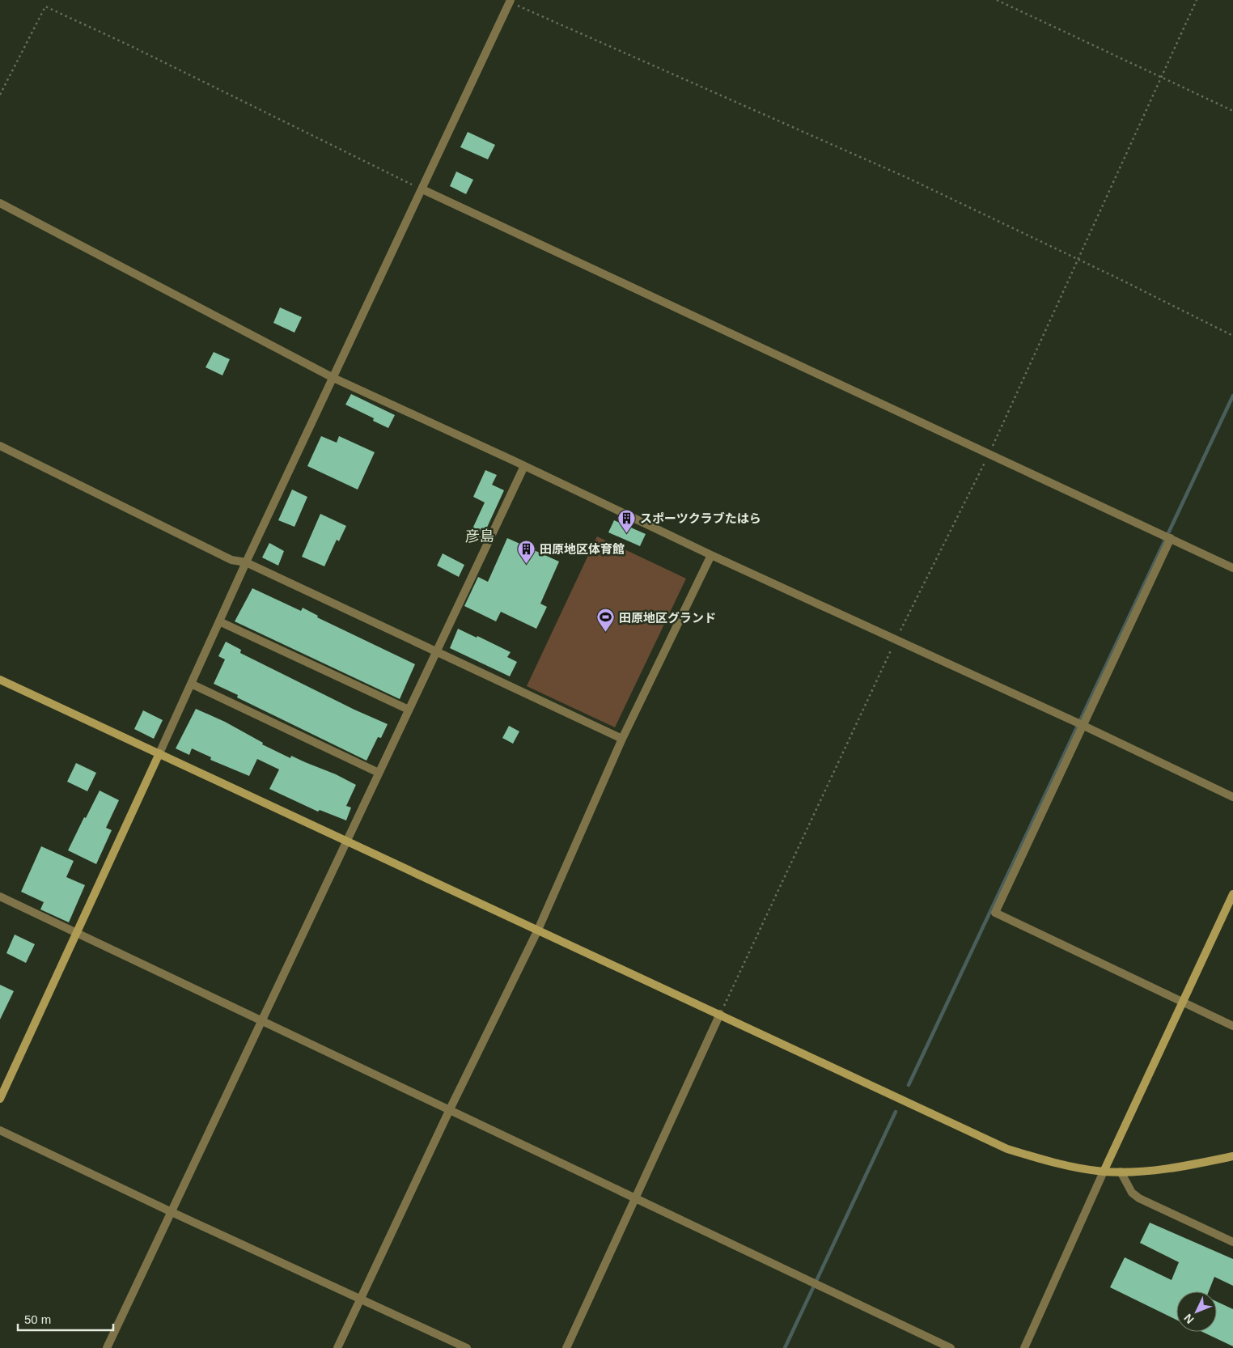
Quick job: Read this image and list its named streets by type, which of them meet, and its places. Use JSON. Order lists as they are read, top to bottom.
{
  "districts": ["彦島"],
  "places": {
    "building": ["スポーツクラブたはら", "田原地区体育館"],
    "sports": ["田原地区グランド"]
  },
  "scale_bar": "50 m",
  "north": "bottom left"
}
